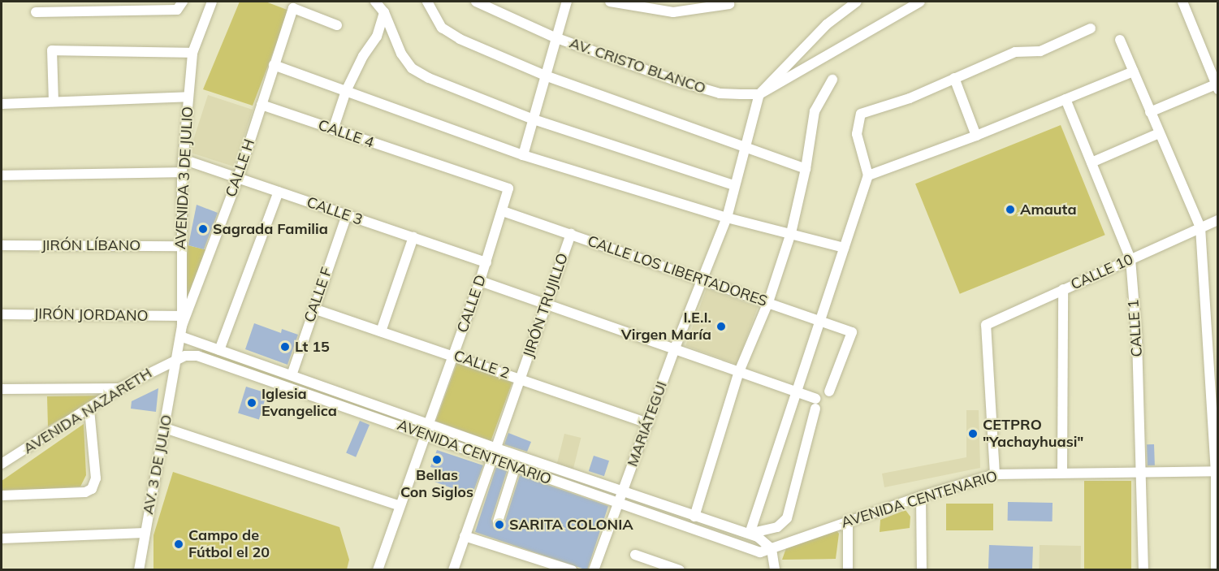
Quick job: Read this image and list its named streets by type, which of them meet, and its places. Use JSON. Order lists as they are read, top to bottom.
{
  "streets": {
    "street": [
      "AV. CRISTO BLANCO",
      "CALLE 4",
      "CALLE H",
      "AVENIDA 3 DE JULIO",
      "CALLE 3",
      "JIRÓN LÍBANO",
      "CALLE LOS LIBERTADORES",
      "CALLE 10",
      "CALLE F",
      "CALLE D",
      "JIRÓN TRUJILLO",
      "JIRÓN JORDANO",
      "CALLE 1",
      "CALLE 2",
      "AVENIDA NAZARETH",
      "MARIÁTEGUI",
      "AVENIDA CENTENARIO",
      "AV. 3 DE JULIO"
    ]
  },
  "crossings": [
    ["AV. CRISTO BLANCO", "MARIÁTEGUI"],
    ["CALLE 4", "CALLE H"],
    ["CALLE 4", "CALLE LOS LIBERTADORES"],
    ["CALLE 4", "CALLE D"],
    ["CALLE H", "AVENIDA 3 DE JULIO"],
    ["CALLE H", "CALLE 3"],
    ["CALLE H", "JIRÓN JORDANO"],
    ["CALLE H", "AVENIDA CENTENARIO"],
    ["AVENIDA 3 DE JULIO", "CALLE 3"],
    ["AVENIDA 3 DE JULIO", "JIRÓN LÍBANO"],
    ["AVENIDA 3 DE JULIO", "JIRÓN JORDANO"],
    ["AVENIDA 3 DE JULIO", "AVENIDA NAZARETH"],
    ["AVENIDA 3 DE JULIO", "AVENIDA CENTENARIO"],
    ["AVENIDA 3 DE JULIO", "AV. 3 DE JULIO"],
    ["CALLE 3", "CALLE F"],
    ["CALLE 3", "CALLE D"],
    ["CALLE LOS LIBERTADORES", "CALLE D"],
    ["CALLE LOS LIBERTADORES", "JIRÓN TRUJILLO"],
    ["CALLE LOS LIBERTADORES", "MARIÁTEGUI"],
    ["CALLE 10", "CALLE 1"],
    ["CALLE 10", "AVENIDA CENTENARIO"],
    ["CALLE F", "CALLE 2"],
    ["CALLE F", "AVENIDA CENTENARIO"],
    ["CALLE D", "CALLE 2"],
    ["CALLE D", "AVENIDA CENTENARIO"],
    ["JIRÓN TRUJILLO", "CALLE 2"],
    ["JIRÓN TRUJILLO", "AVENIDA CENTENARIO"],
    ["JIRÓN JORDANO", "AVENIDA CENTENARIO"],
    ["CALLE 1", "AVENIDA CENTENARIO"],
    ["CALLE 2", "MARIÁTEGUI"],
    ["AVENIDA NAZARETH", "AVENIDA CENTENARIO"],
    ["AVENIDA NAZARETH", "AV. 3 DE JULIO"],
    ["MARIÁTEGUI", "AVENIDA CENTENARIO"],
    ["AVENIDA CENTENARIO", "AV. 3 DE JULIO"]
  ],
  "places": [
    "Amauta",
    "Sagrada Familia",
    "I.E.I. Virgen María",
    "Lt 15",
    "Iglesia Evangelica",
    "CETPRO \"Yachayhuasi\"",
    "Bellas Con Siglos",
    "SARITA COLONIA",
    "Campo de Fútbol el 20"
  ]
}
